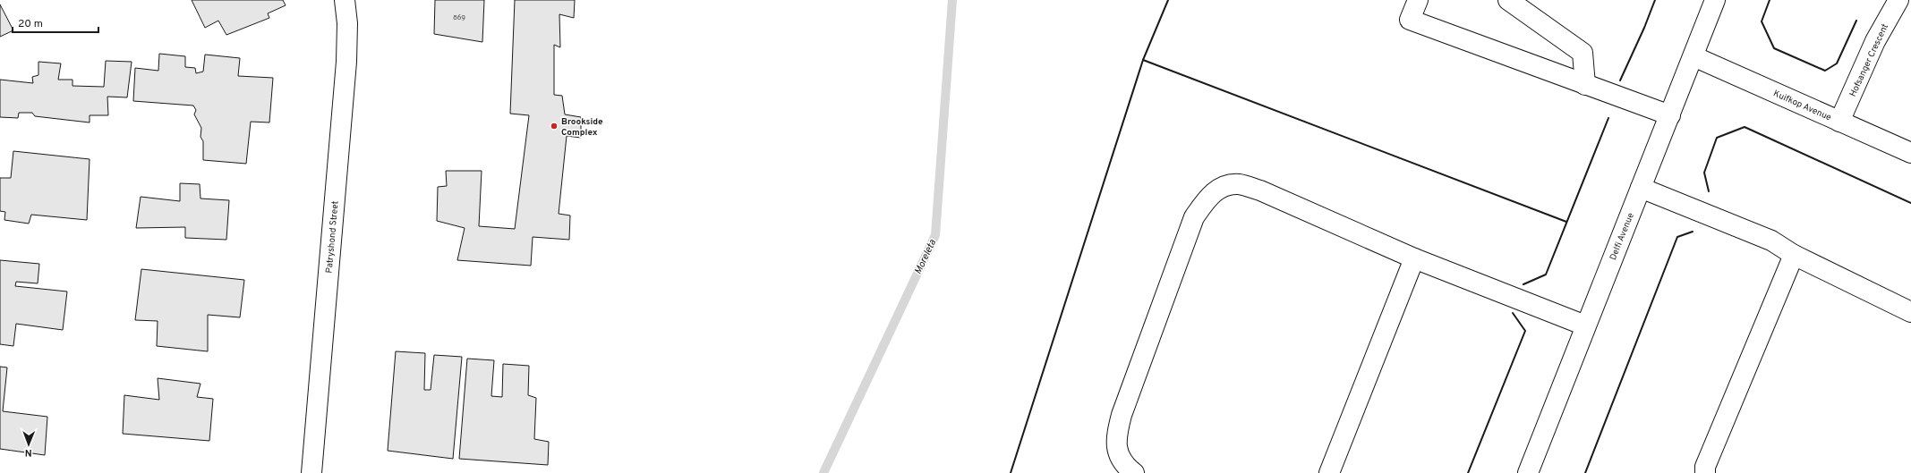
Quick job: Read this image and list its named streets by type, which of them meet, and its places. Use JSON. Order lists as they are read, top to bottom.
{
  "streets": {
    "street": [
      "Hofsanger Crescent",
      "Kuifkop Avenue",
      "Delfi Avenue",
      "Patryshond Street"
    ]
  },
  "crossings": [
    ["Hofsanger Crescent", "Kuifkop Avenue"],
    ["Kuifkop Avenue", "Delfi Avenue"]
  ],
  "water": ["Moreleta"],
  "places": ["Brookside Complex"],
  "house_numbers": ["869"],
  "scale_bar": "20 m",
  "north": "bottom"
}
